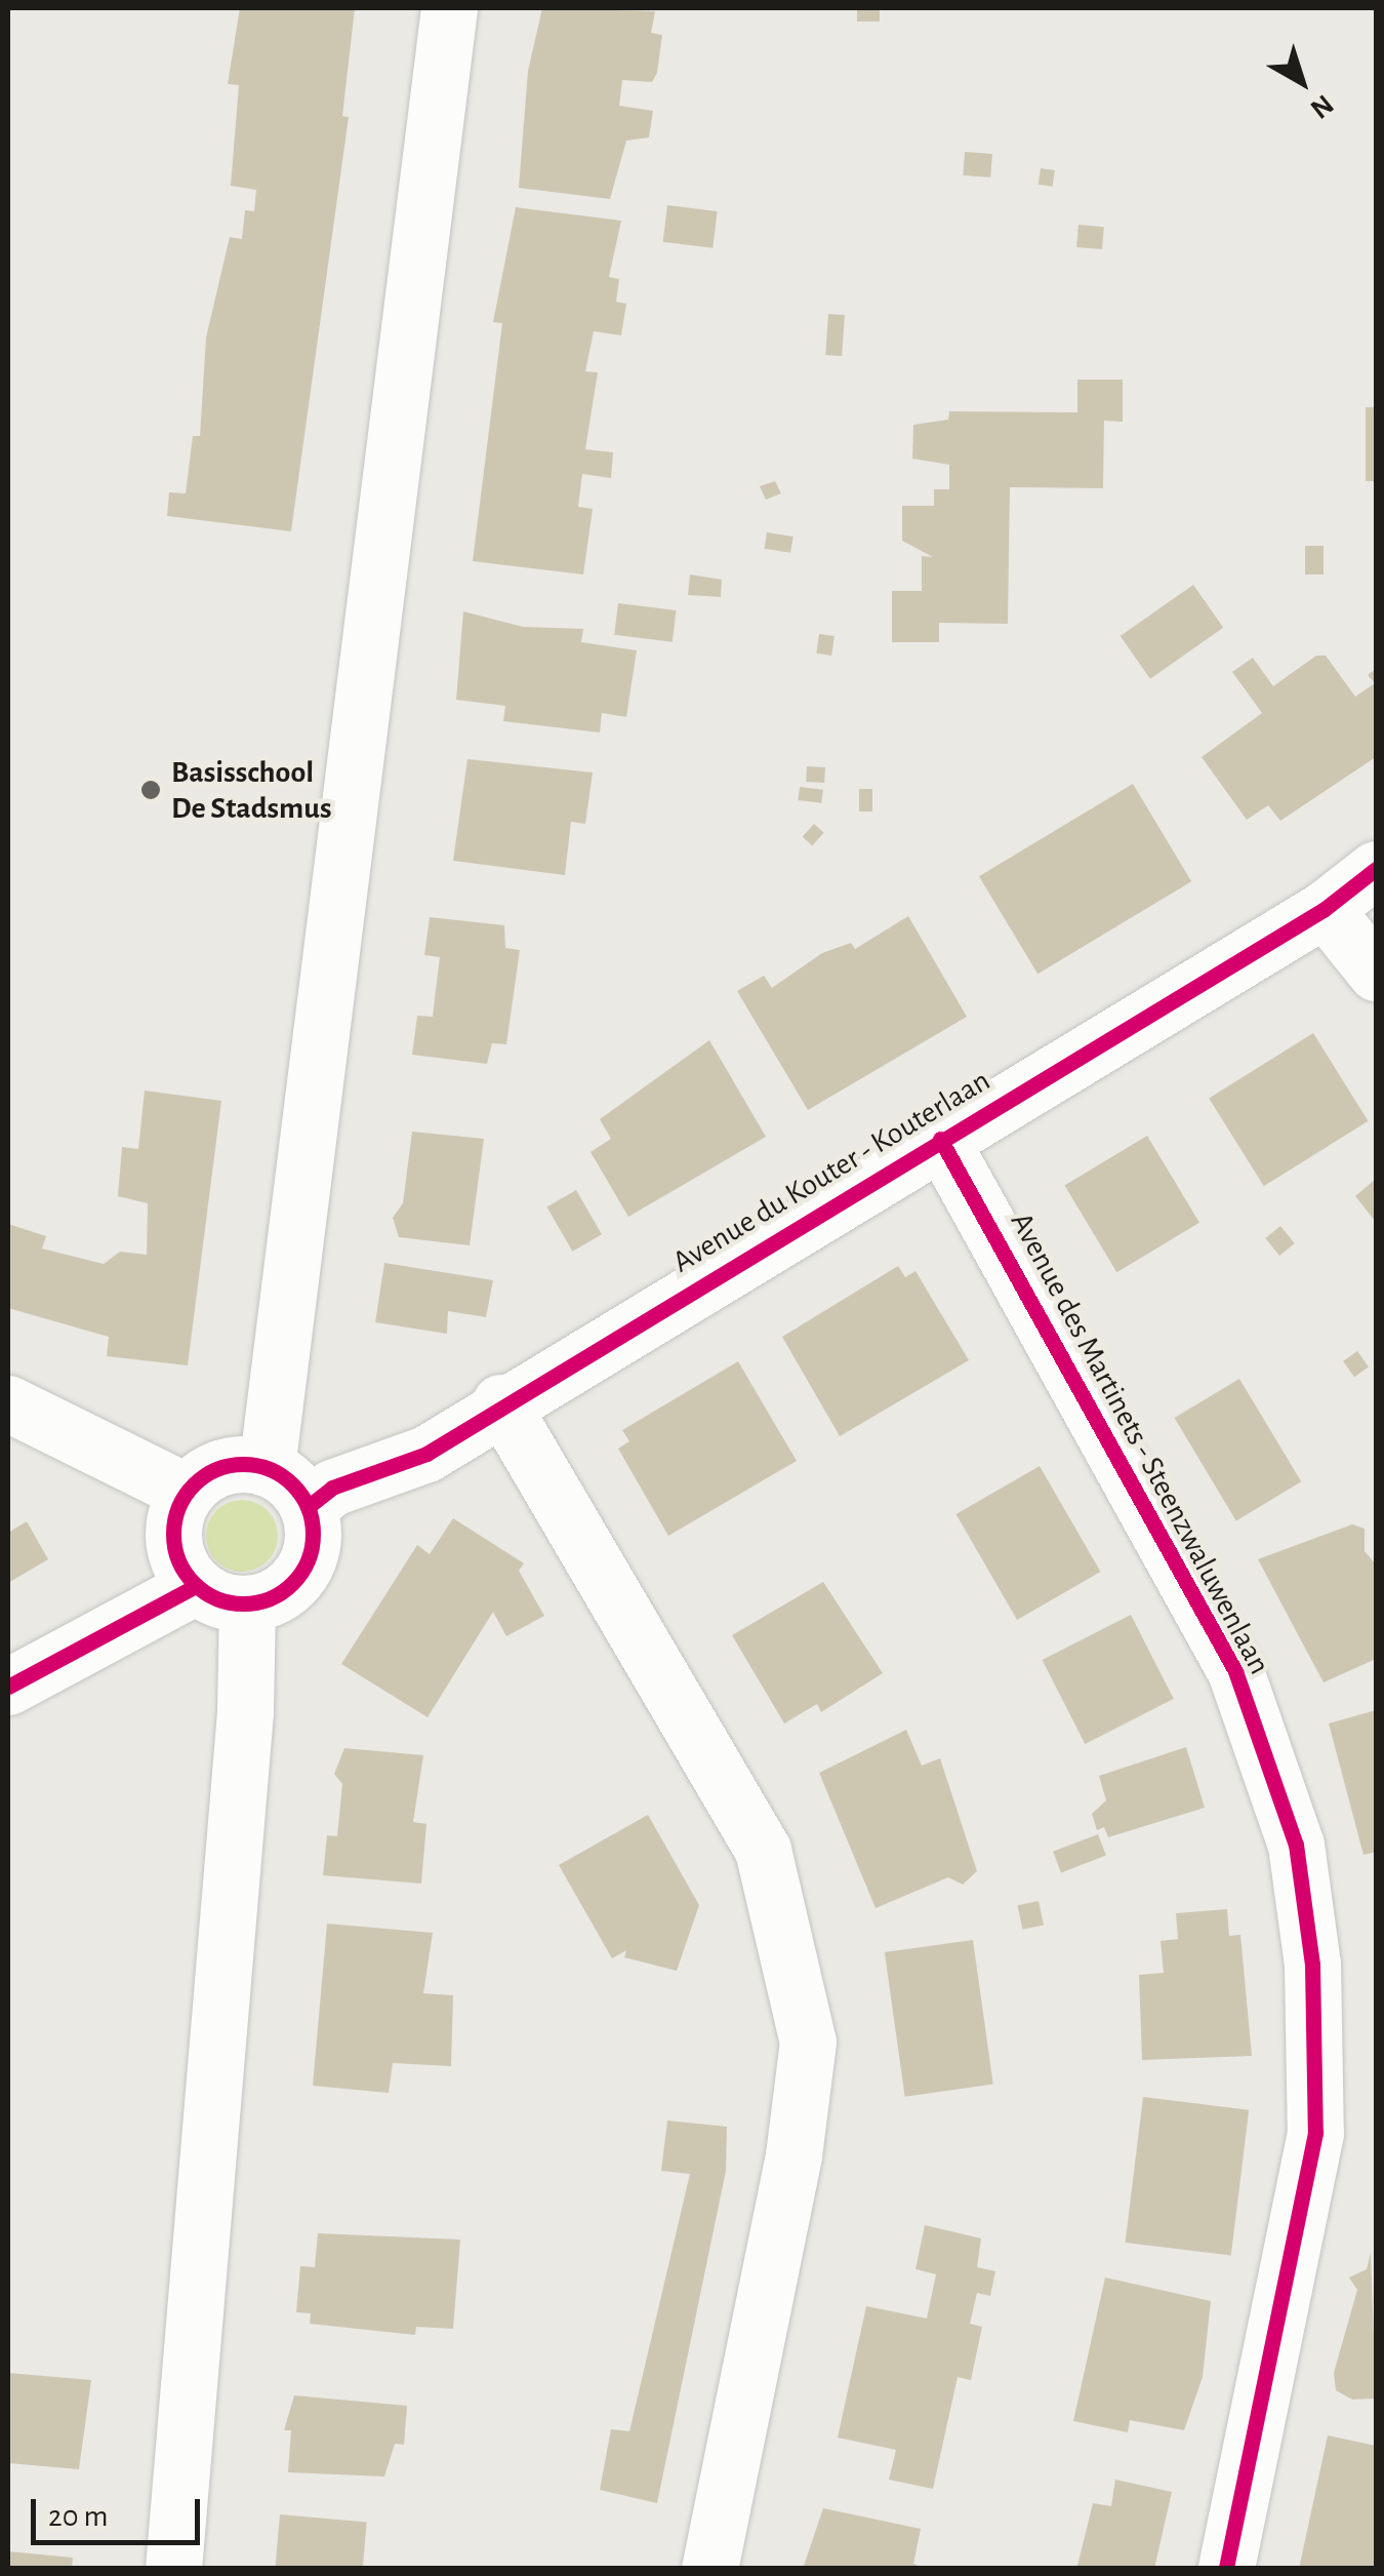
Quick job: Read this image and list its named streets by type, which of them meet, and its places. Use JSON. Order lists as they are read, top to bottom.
{
  "streets": {
    "street": ["Avenue du Kouter - Kouterlaan", "Avenue des Martinets - Steenzwaluwenlaan"]
  },
  "crossings": [
    ["Avenue du Kouter - Kouterlaan", "Avenue des Martinets - Steenzwaluwenlaan"]
  ],
  "places": ["Basisschool De Stadsmus"],
  "scale_bar": "20 m",
  "north": "bottom right"
}
